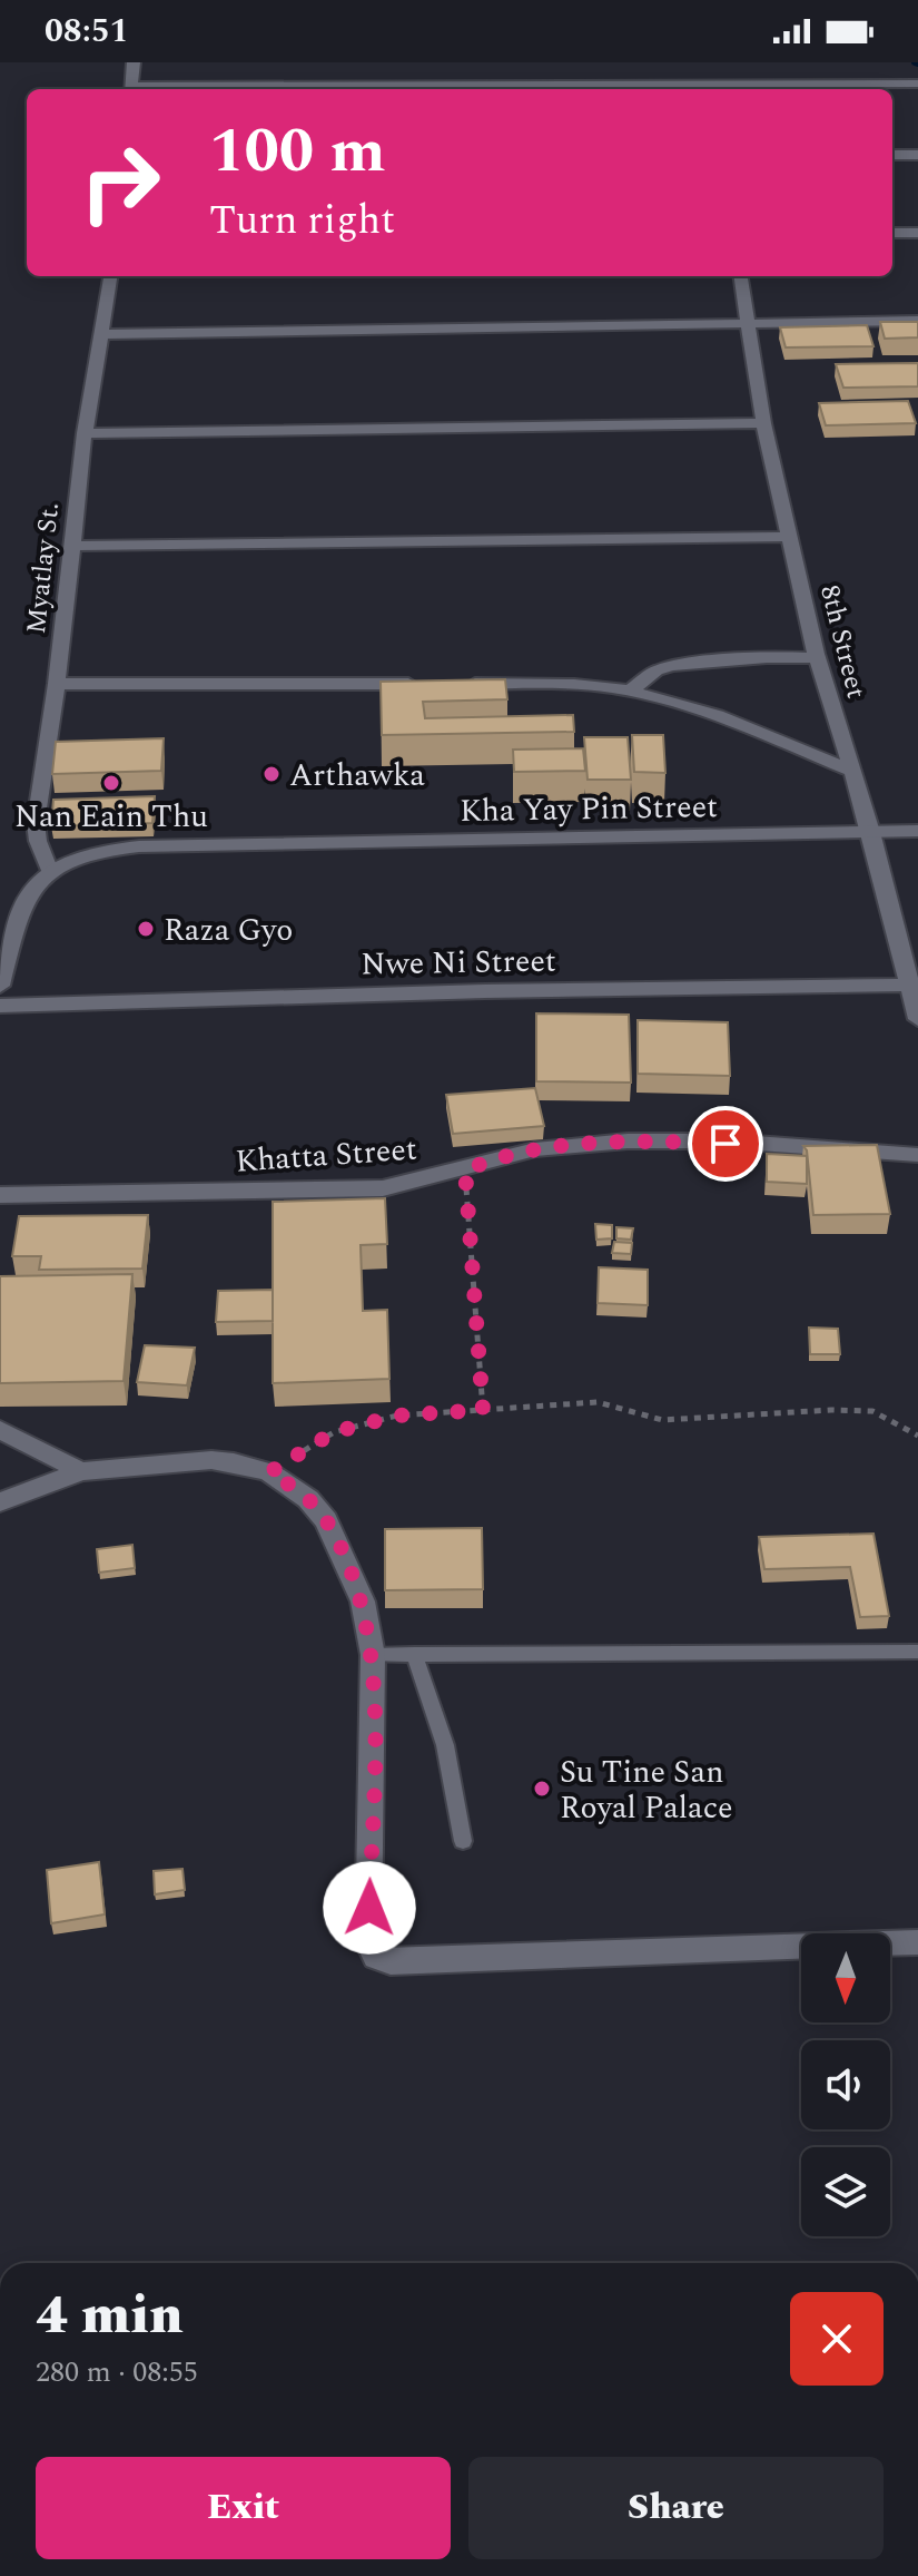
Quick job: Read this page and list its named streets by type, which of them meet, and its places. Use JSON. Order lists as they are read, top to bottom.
{
  "streets": {
    "street": [
      "Myatlay St.",
      "8th Street",
      "Kha Yay Pin Street",
      "Nwe Ni Street",
      "Khatta Street"
    ]
  },
  "crossings": [
    ["Myatlay St.", "Kha Yay Pin Street"],
    ["8th Street", "Kha Yay Pin Street"],
    ["8th Street", "Nwe Ni Street"]
  ],
  "places": [
    "Arthawka",
    "Nan Eain Thu",
    "Raza Gyo",
    "Su Tine San Royal Palace"
  ],
  "north": "bottom",
  "page": {
    "status": "08:51",
    "turn": ["100 m", "Turn right"],
    "heading": ["4 min", "280 m · 08:55"],
    "buttons": ["Exit", "Share"]
  }
}
